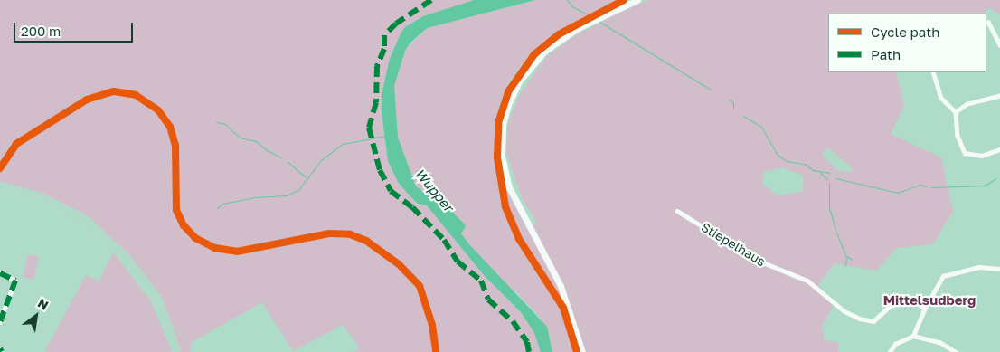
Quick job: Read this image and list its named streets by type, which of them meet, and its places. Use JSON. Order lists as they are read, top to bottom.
{
  "streets": {
    "street": ["Stiepelhaus"]
  },
  "districts": ["Mittelsudberg"],
  "water": ["Wupper"],
  "legend": ["Cycle path", "Path"],
  "scale_bar": "200 m",
  "north": "top right"
}
